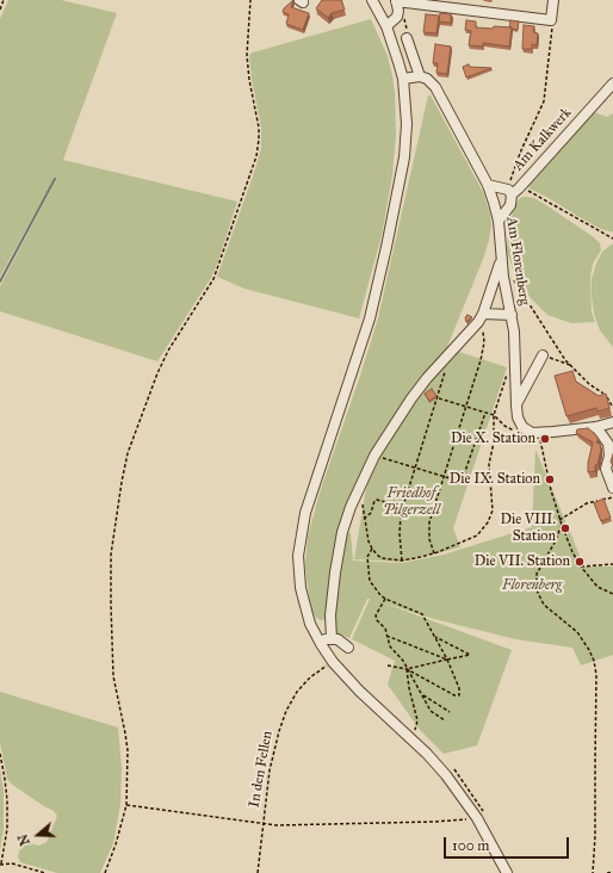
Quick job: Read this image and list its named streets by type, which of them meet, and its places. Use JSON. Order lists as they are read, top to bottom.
{
  "streets": {
    "street": ["Am Kalkwerk", "Am Florenberg"],
    "path": ["In den Fellen"]
  },
  "crossings": [
    ["Am Kalkwerk", "Am Florenberg"]
  ],
  "parks": ["Friedhof Pilgerzell", "Florenberg"],
  "places": [
    "Die X. Station",
    "Die IX. Station",
    "Die VIII. Station",
    "Die VII. Station"
  ],
  "scale_bar": "100 m",
  "north": "left"
}
